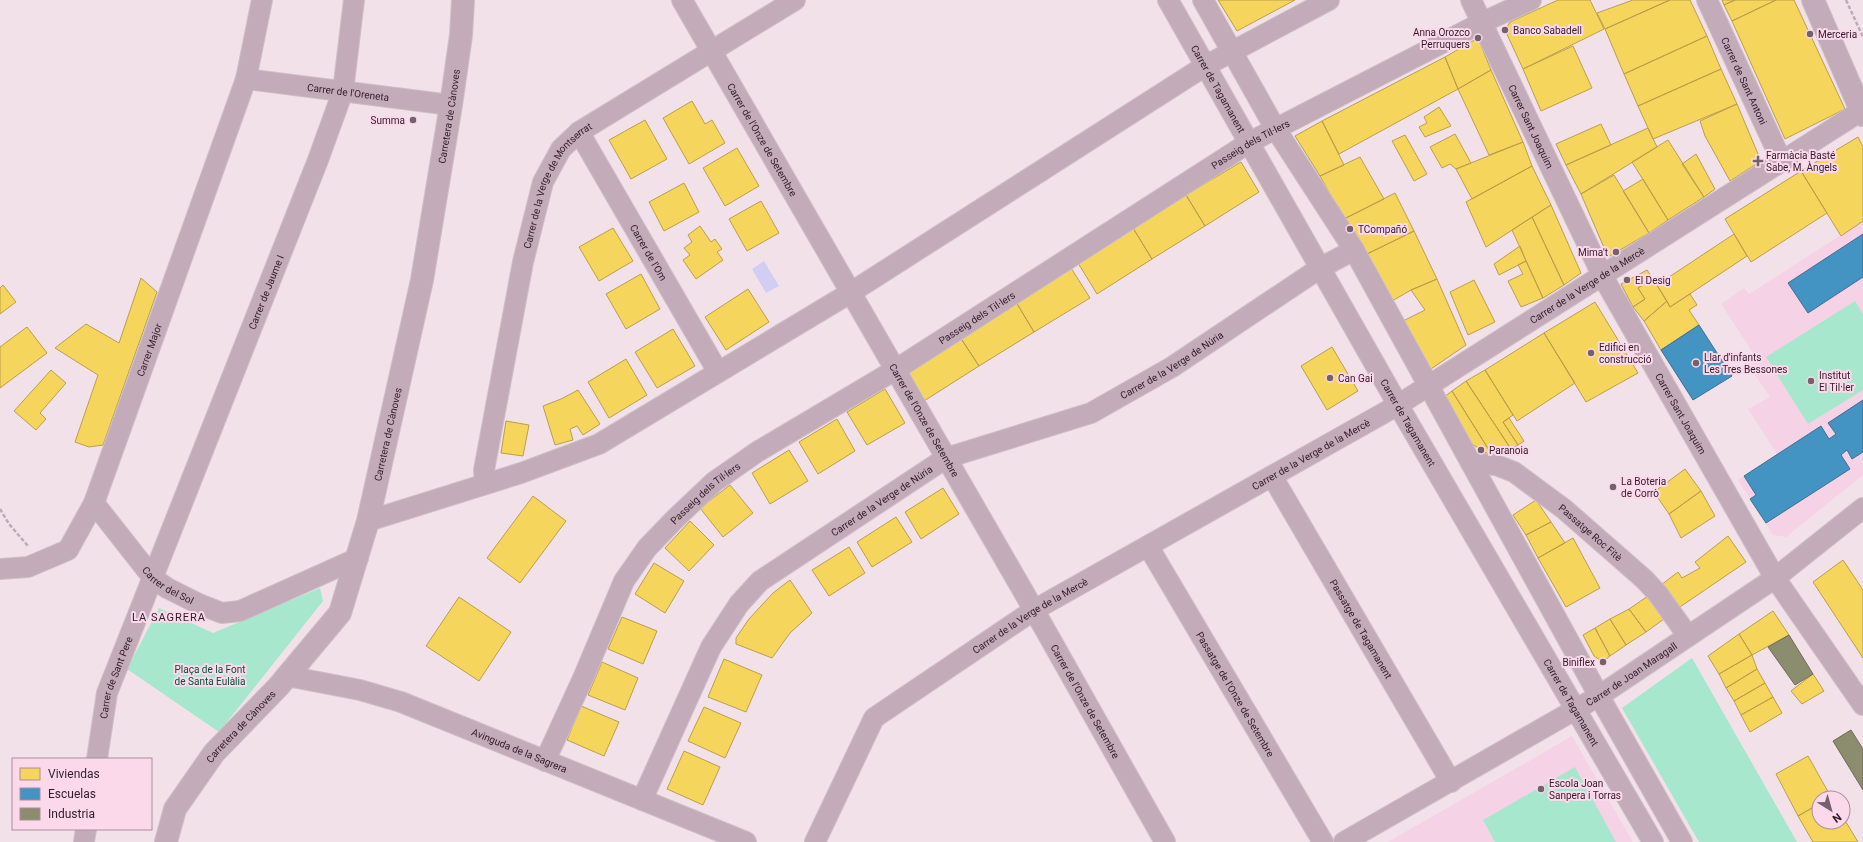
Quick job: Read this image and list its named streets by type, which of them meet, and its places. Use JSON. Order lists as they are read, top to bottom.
{
  "streets": {
    "street": [
      "Carrer de Sant Antoni",
      "Carrer de Tagamanent",
      "Carrer de l'Oreneta",
      "Carretera de Cànoves",
      "Carrer Sant Joaquim",
      "Carrer de l'Onze de Setembre",
      "Passeig dels Til·lers",
      "Carrer de la Verge de Montserrat",
      "Carrer de l'Om",
      "Carrer de la Verge de la Mercè",
      "Carrer de Jaume I",
      "Carrer Major",
      "Carrer de la Verge de Núria",
      "Passatge Roc Fitè",
      "Carrer del Sol",
      "Passatge de Tagamanent",
      "Carrer de Joan Maragall",
      "Carrer de Sant Pere",
      "Passatge de l'Onze de Setembre",
      "Avinguda de la Sagrera"
    ]
  },
  "crossings": [
    ["Carrer de Sant Antoni", "Carrer de la Verge de la Mercè"],
    ["Carrer de Tagamanent", "Passeig dels Til·lers"],
    ["Carrer de Tagamanent", "Carrer de la Verge de la Mercè"],
    ["Carrer de Tagamanent", "Carrer de la Verge de Núria"],
    ["Carrer de Tagamanent", "Carrer de Joan Maragall"],
    ["Carrer de l'Oreneta", "Carretera de Cànoves"],
    ["Carrer de l'Oreneta", "Carrer de Jaume I"],
    ["Carrer de l'Oreneta", "Carrer Major"],
    ["Carretera de Cànoves", "Carrer del Sol"],
    ["Carretera de Cànoves", "Avinguda de la Sagrera"],
    ["Carrer Sant Joaquim", "Passeig dels Til·lers"],
    ["Carrer Sant Joaquim", "Carrer de la Verge de la Mercè"],
    ["Carrer Sant Joaquim", "Carrer de Joan Maragall"],
    ["Carrer de l'Onze de Setembre", "Passeig dels Til·lers"],
    ["Carrer de l'Onze de Setembre", "Carrer de la Verge de Montserrat"],
    ["Carrer de l'Onze de Setembre", "Carrer de la Verge de la Mercè"],
    ["Carrer de l'Onze de Setembre", "Carrer de la Verge de Núria"],
    ["Passeig dels Til·lers", "Avinguda de la Sagrera"],
    ["Carrer de la Verge de Montserrat", "Carrer de l'Om"],
    ["Carrer de la Verge de la Mercè", "Passatge de Tagamanent"],
    ["Carrer de la Verge de la Mercè", "Passatge de l'Onze de Setembre"],
    ["Carrer de Jaume I", "Carrer del Sol"],
    ["Carrer de Jaume I", "Carrer de Sant Pere"],
    ["Carrer Major", "Carrer del Sol"],
    ["Carrer de la Verge de Núria", "Avinguda de la Sagrera"],
    ["Passatge Roc Fitè", "Carrer de Joan Maragall"],
    ["Carrer del Sol", "Carrer de Sant Pere"],
    ["Passatge de Tagamanent", "Carrer de Joan Maragall"]
  ],
  "districts": ["LA SAGRERA"],
  "parks": ["Plaça de la Font de Santa Eulàlia"],
  "places": {
    "other": [
      "Banco Sabadell",
      "Merceria",
      "Anna Orozco Perruquers",
      "Summa",
      "TCompañó",
      "Mima't",
      "El Desig",
      "Edifici en construcció",
      "Llar d'infants Les Tres Bessones",
      "Can Gai",
      "Institut El Til·ler",
      "Paranoia",
      "La Boteria de Corrò",
      "Biniflex",
      "Escola Joan Sanpera i Torras"
    ],
    "health": ["Farmàcia Basté Sabe, M. Àngels"]
  },
  "legend": ["Viviendas", "Escuelas", "Industria"],
  "north": "bottom right"
}
